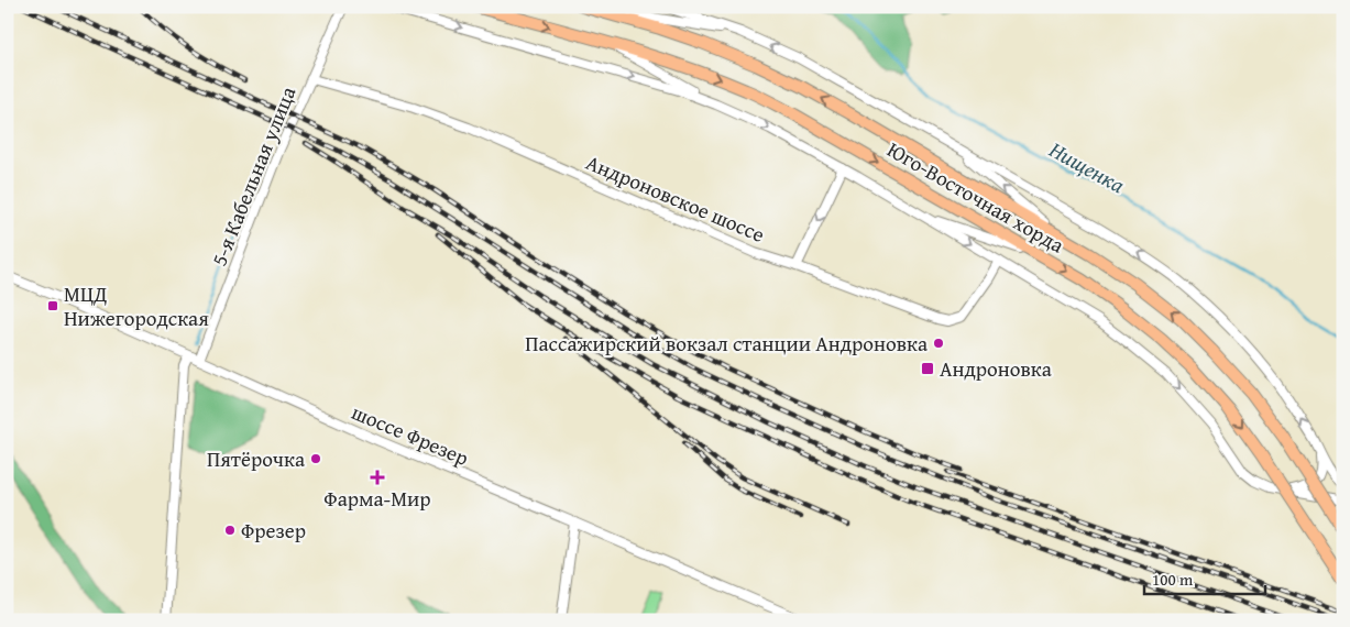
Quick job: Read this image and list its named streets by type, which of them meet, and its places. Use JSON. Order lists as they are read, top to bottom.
{
  "streets": {
    "main road": ["Юго-Восточная хорда"],
    "street": ["5-я Кабельная улица", "Андроновское шоссе", "шоссе Фрезер"]
  },
  "crossings": [
    ["5-я Кабельная улица", "Андроновское шоссе"],
    ["5-я Кабельная улица", "шоссе Фрезер"]
  ],
  "water": ["Нищенка"],
  "places": {
    "transit": ["МЦД Нижегородская", "Андроновка"],
    "other": ["Пассажирский вокзал станции Андроновка", "Пятёрочка", "Фрезер"],
    "health": ["Фарма-Мир"]
  },
  "scale_bar": "100 m"
}
